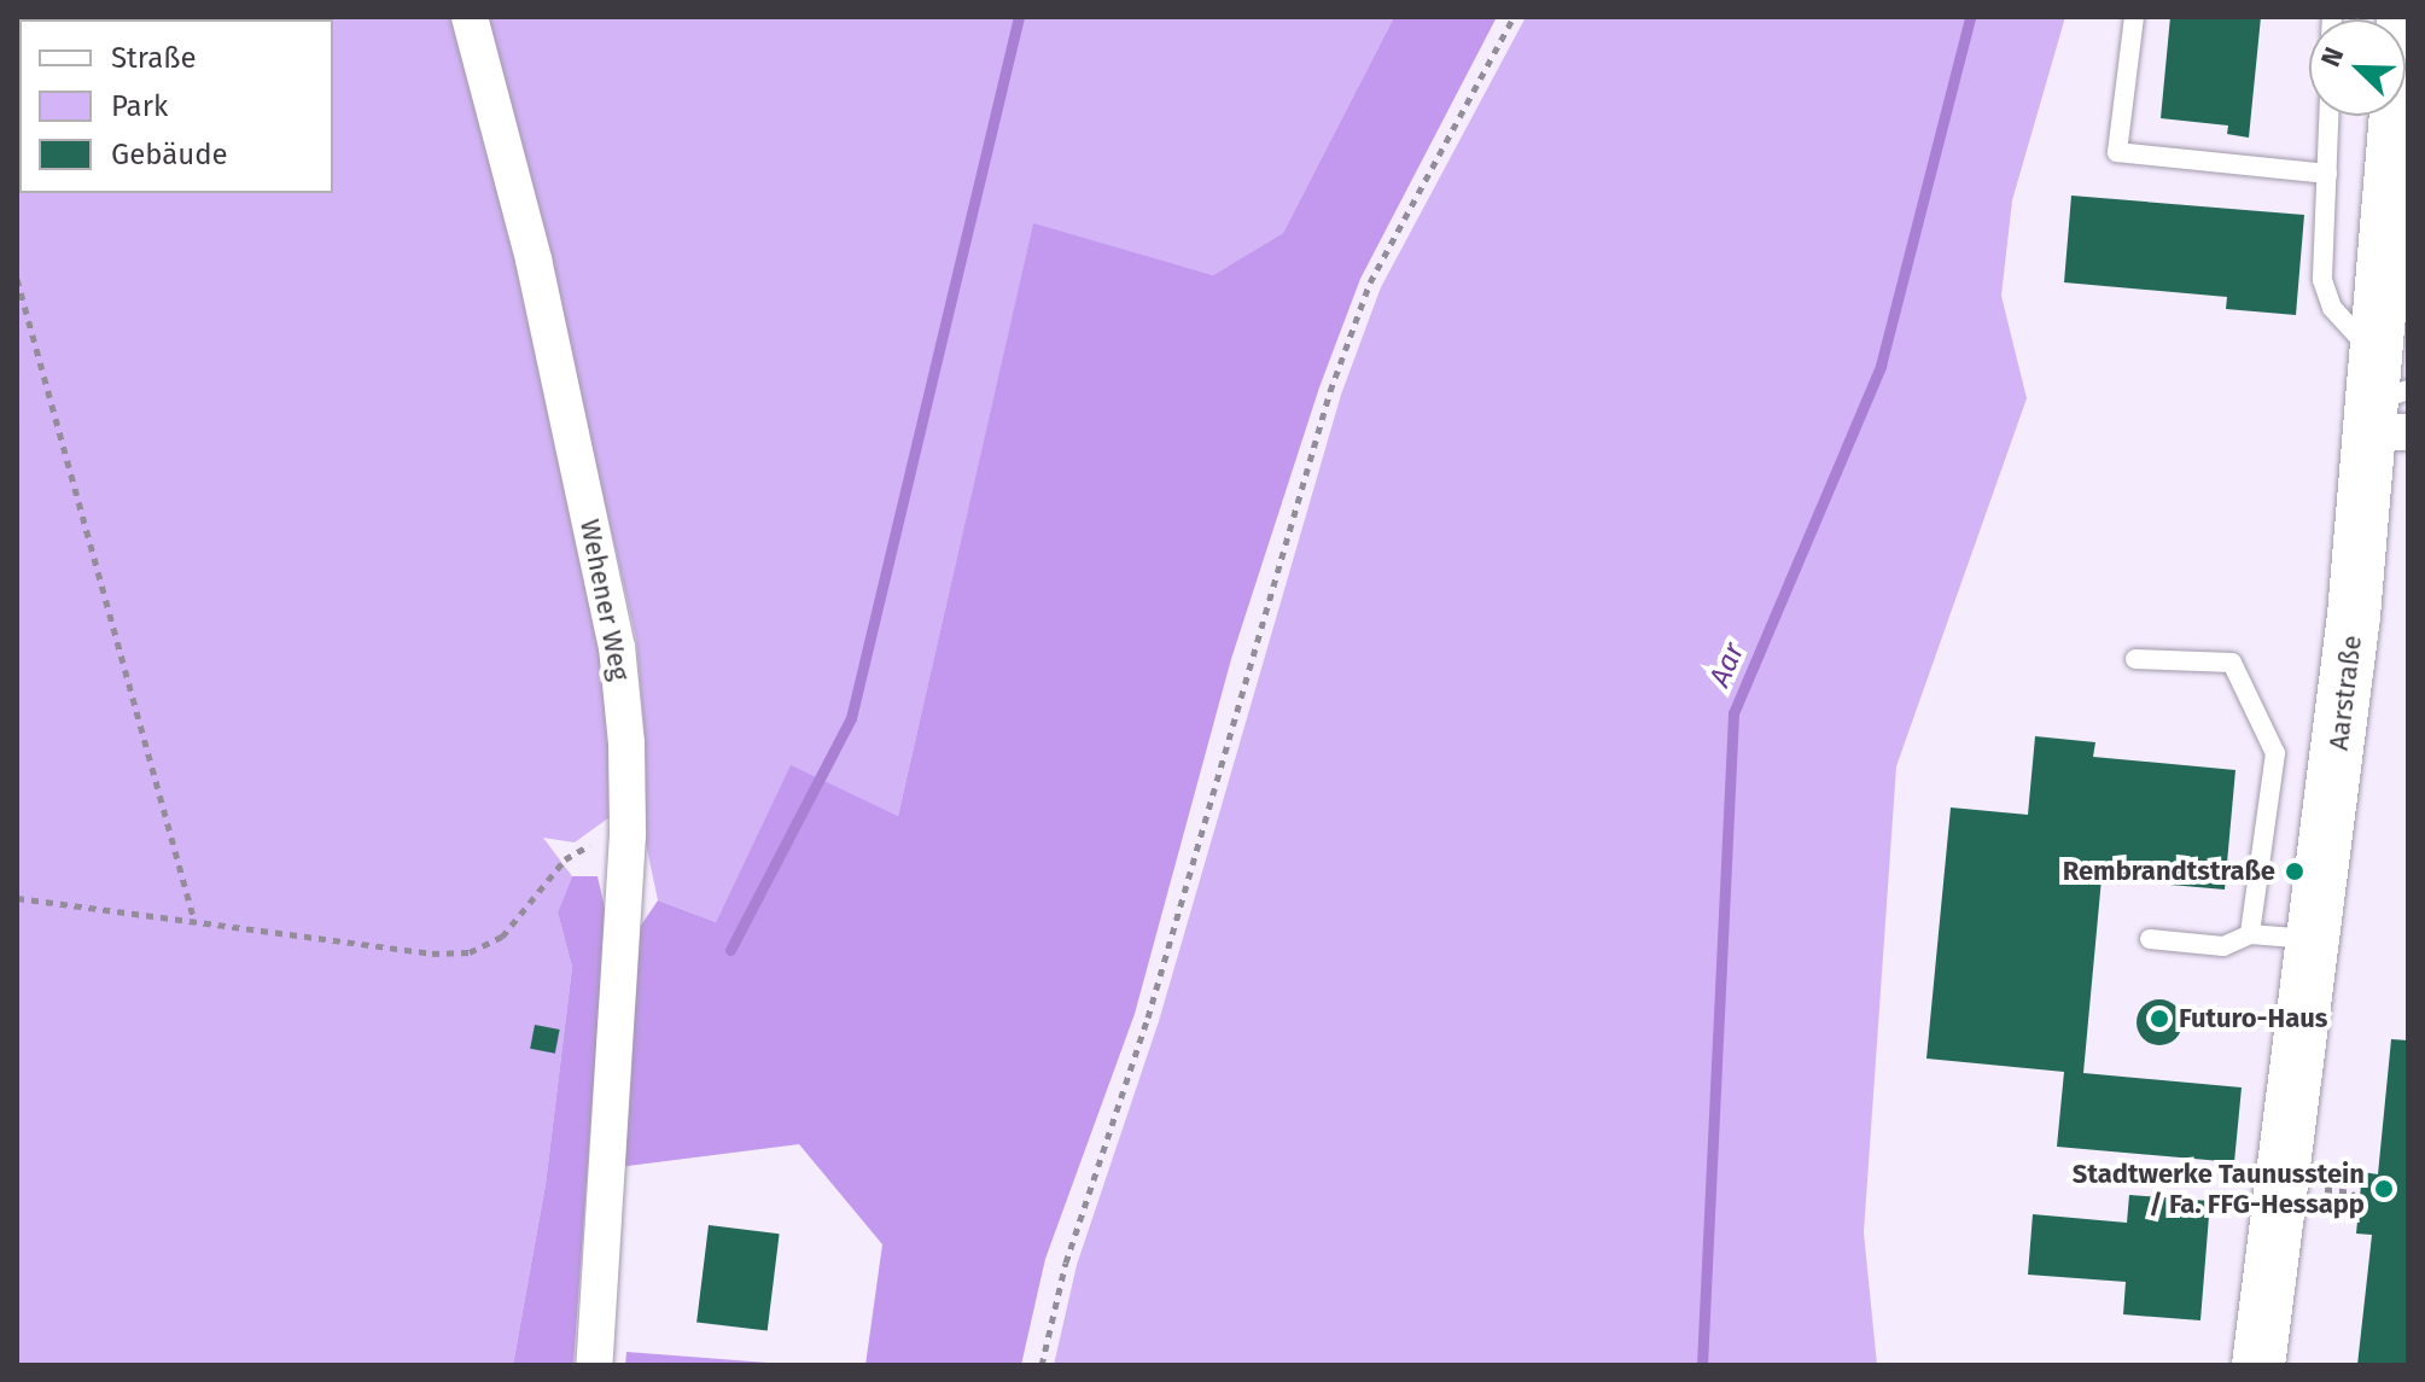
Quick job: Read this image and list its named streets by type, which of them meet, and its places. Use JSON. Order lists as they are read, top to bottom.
{
  "streets": {
    "main road": ["Aarstraße"],
    "street": ["Wehener Weg"]
  },
  "water": ["Aar"],
  "places": ["Rembrandtstraße", "Futuro-Haus", "Stadtwerke Taunusstein / Fa. FFG-Hessapp"],
  "legend": ["Straße", "Park", "Gebäude"],
  "north": "top left"
}
